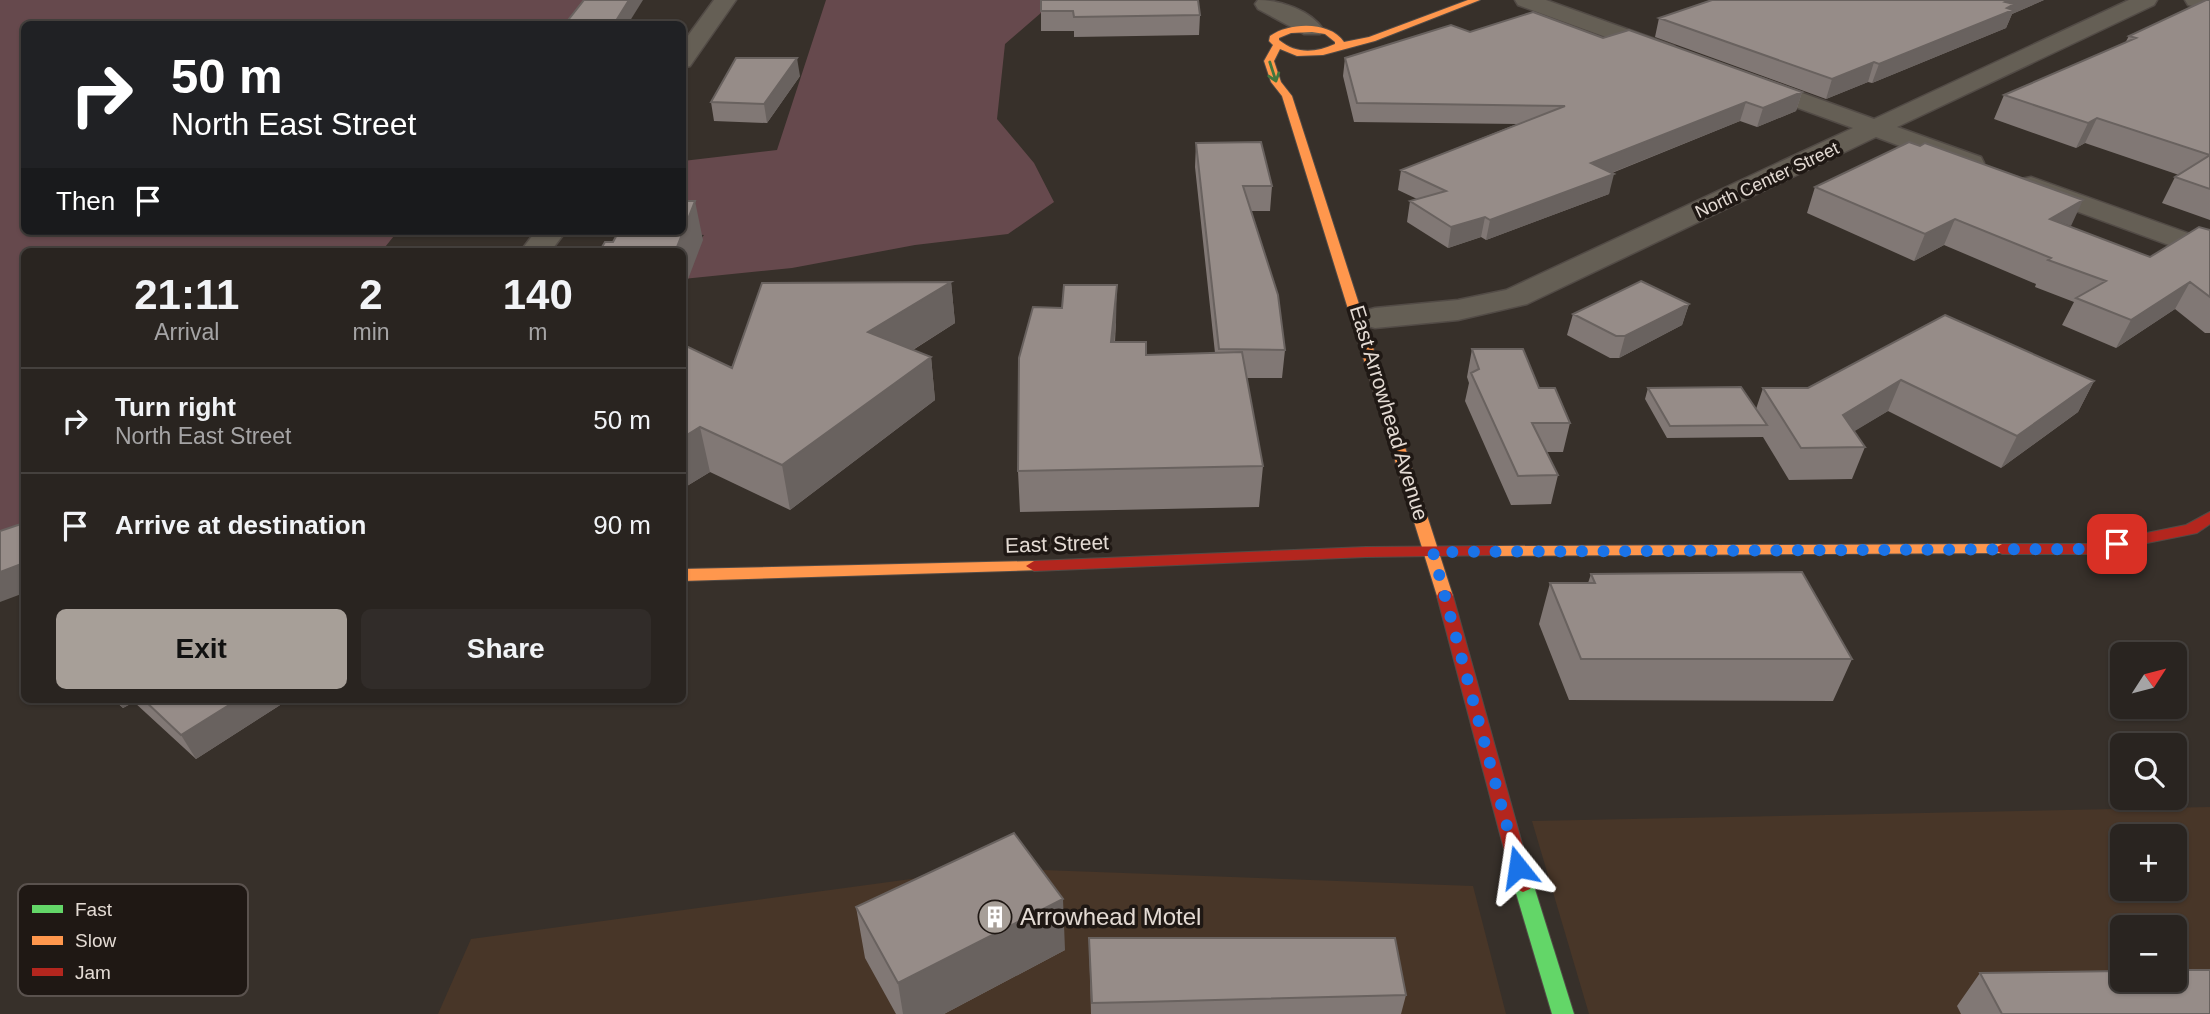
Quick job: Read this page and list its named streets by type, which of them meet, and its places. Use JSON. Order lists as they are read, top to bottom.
{
  "streets": {
    "street": ["North Center Street", "East Arrowhead Avenue", "East Street"]
  },
  "crossings": [
    ["East Arrowhead Avenue", "East Street"]
  ],
  "places": {
    "building": ["Arrowhead Motel"]
  },
  "legend": ["Fast", "Slow", "Jam"],
  "north": "top right",
  "page": {
    "turn": ["50 m", "North East Street"],
    "then": "Then",
    "eta": [
      "21:11",
      "Arrival",
      "2",
      "min",
      "140",
      "m"
    ],
    "list": [
      {
        "name": "Turn right",
        "note": "North East Street",
        "value": "50 m"
      },
      {
        "name": "Arrive at destination",
        "value": "90 m"
      }
    ],
    "buttons": ["Exit", "Share"],
    "map_buttons": ["+", "−"]
  }
}
